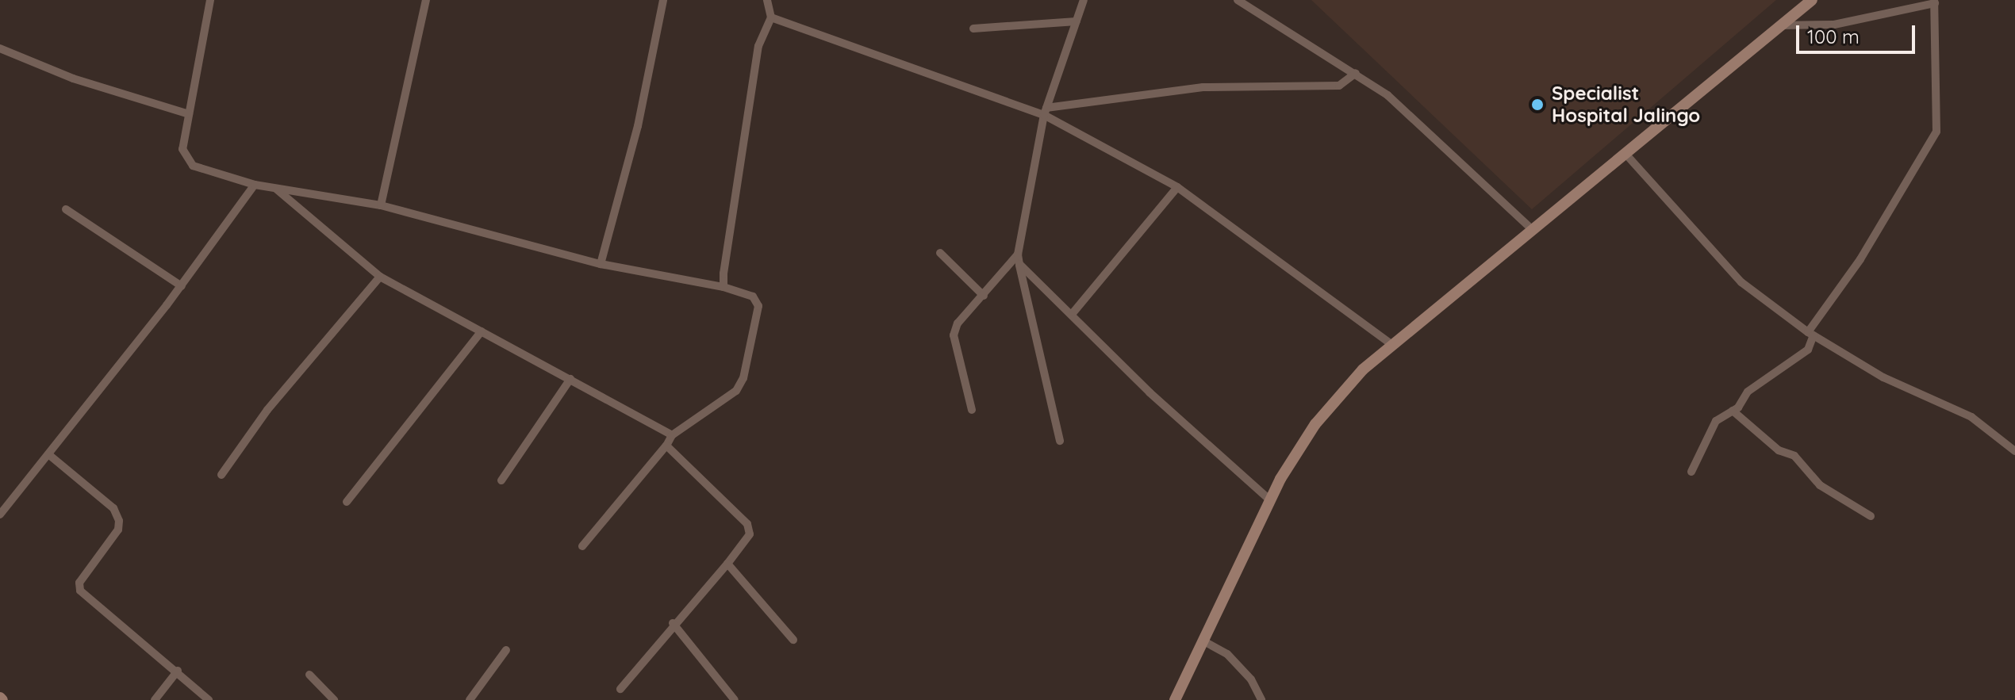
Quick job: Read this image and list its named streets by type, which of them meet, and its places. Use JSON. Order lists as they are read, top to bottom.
{
  "places": ["Specialist Hospital Jalingo"],
  "scale_bar": "100 m"
}
